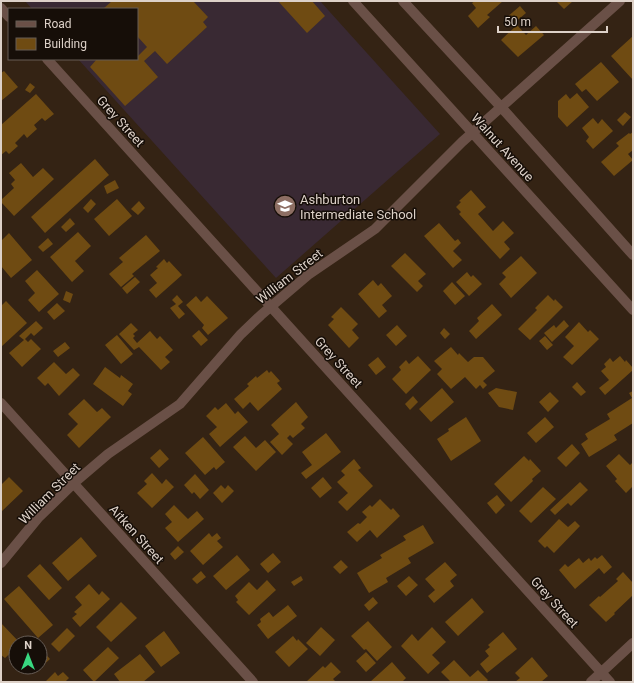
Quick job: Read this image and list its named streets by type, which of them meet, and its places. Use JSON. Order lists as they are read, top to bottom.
{
  "streets": {
    "street": [
      "Grey Street",
      "Walnut Avenue",
      "William Street",
      "Aitken Street"
    ]
  },
  "crossings": [
    ["Grey Street", "William Street"],
    ["Walnut Avenue", "William Street"],
    ["William Street", "Aitken Street"]
  ],
  "places": {
    "school or university": ["Ashburton Intermediate School"]
  },
  "legend": ["Road", "Building"],
  "scale_bar": "50 m",
  "north": "top"
}
